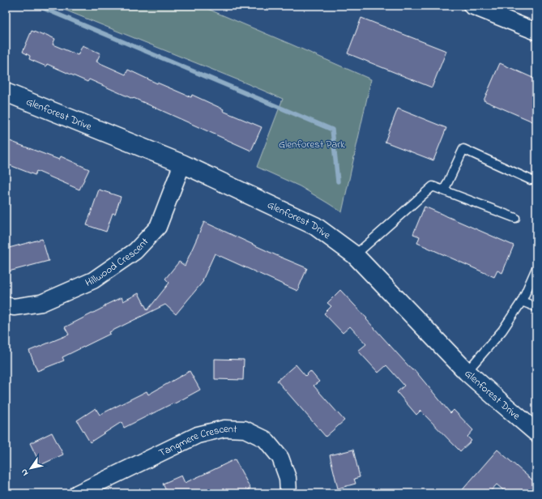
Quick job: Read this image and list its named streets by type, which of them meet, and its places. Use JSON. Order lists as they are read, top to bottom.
{
  "streets": {
    "street": ["Glenforest Drive", "Hillwood Crescent", "Tangmere Crescent"]
  },
  "crossings": [
    ["Glenforest Drive", "Hillwood Crescent"]
  ],
  "parks": ["Glenforest Park"],
  "north": "bottom left"
}
